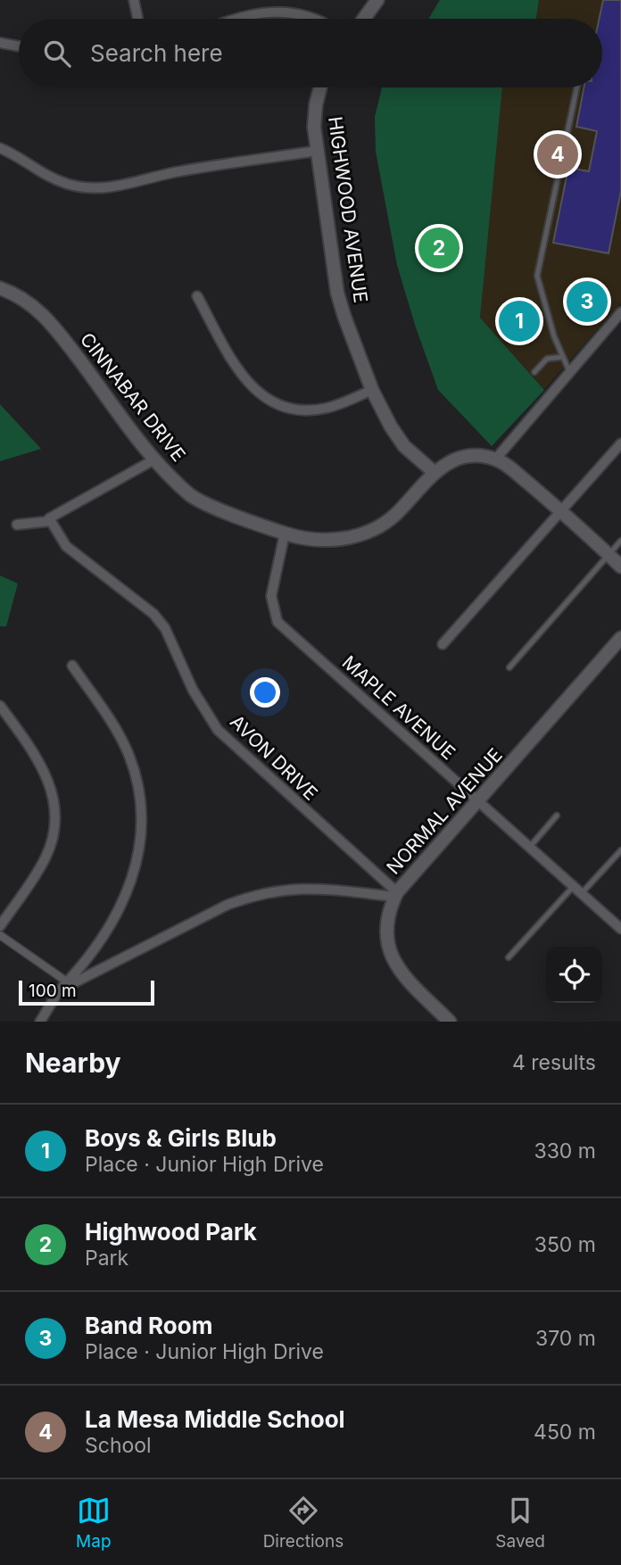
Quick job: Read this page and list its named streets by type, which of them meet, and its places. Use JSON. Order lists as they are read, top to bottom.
{
  "streets": {
    "street": [
      "HIGHWOOD AVENUE",
      "CINNABAR DRIVE",
      "MAPLE AVENUE",
      "AVON DRIVE",
      "NORMAL AVENUE"
    ]
  },
  "crossings": [
    ["HIGHWOOD AVENUE", "CINNABAR DRIVE"],
    ["CINNABAR DRIVE", "MAPLE AVENUE"],
    ["MAPLE AVENUE", "NORMAL AVENUE"],
    ["AVON DRIVE", "NORMAL AVENUE"]
  ],
  "scale_bar": "100 m",
  "page": {
    "search": "Search here",
    "pins": [
      "4",
      "2",
      "3",
      "1"
    ],
    "scale": "100 m",
    "heading": ["Nearby", "4 results"],
    "list": [
      {
        "mark": "1",
        "name": "Boys & Girls Blub",
        "note": "Place · Junior High Drive",
        "value": "330 m"
      },
      {
        "mark": "2",
        "name": "Highwood Park",
        "note": "Park",
        "value": "350 m"
      },
      {
        "mark": "3",
        "name": "Band Room",
        "note": "Place · Junior High Drive",
        "value": "370 m"
      },
      {
        "mark": "4",
        "name": "La Mesa Middle School",
        "note": "School",
        "value": "450 m"
      }
    ],
    "nav": ["Map", "Directions", "Saved"]
  }
}
